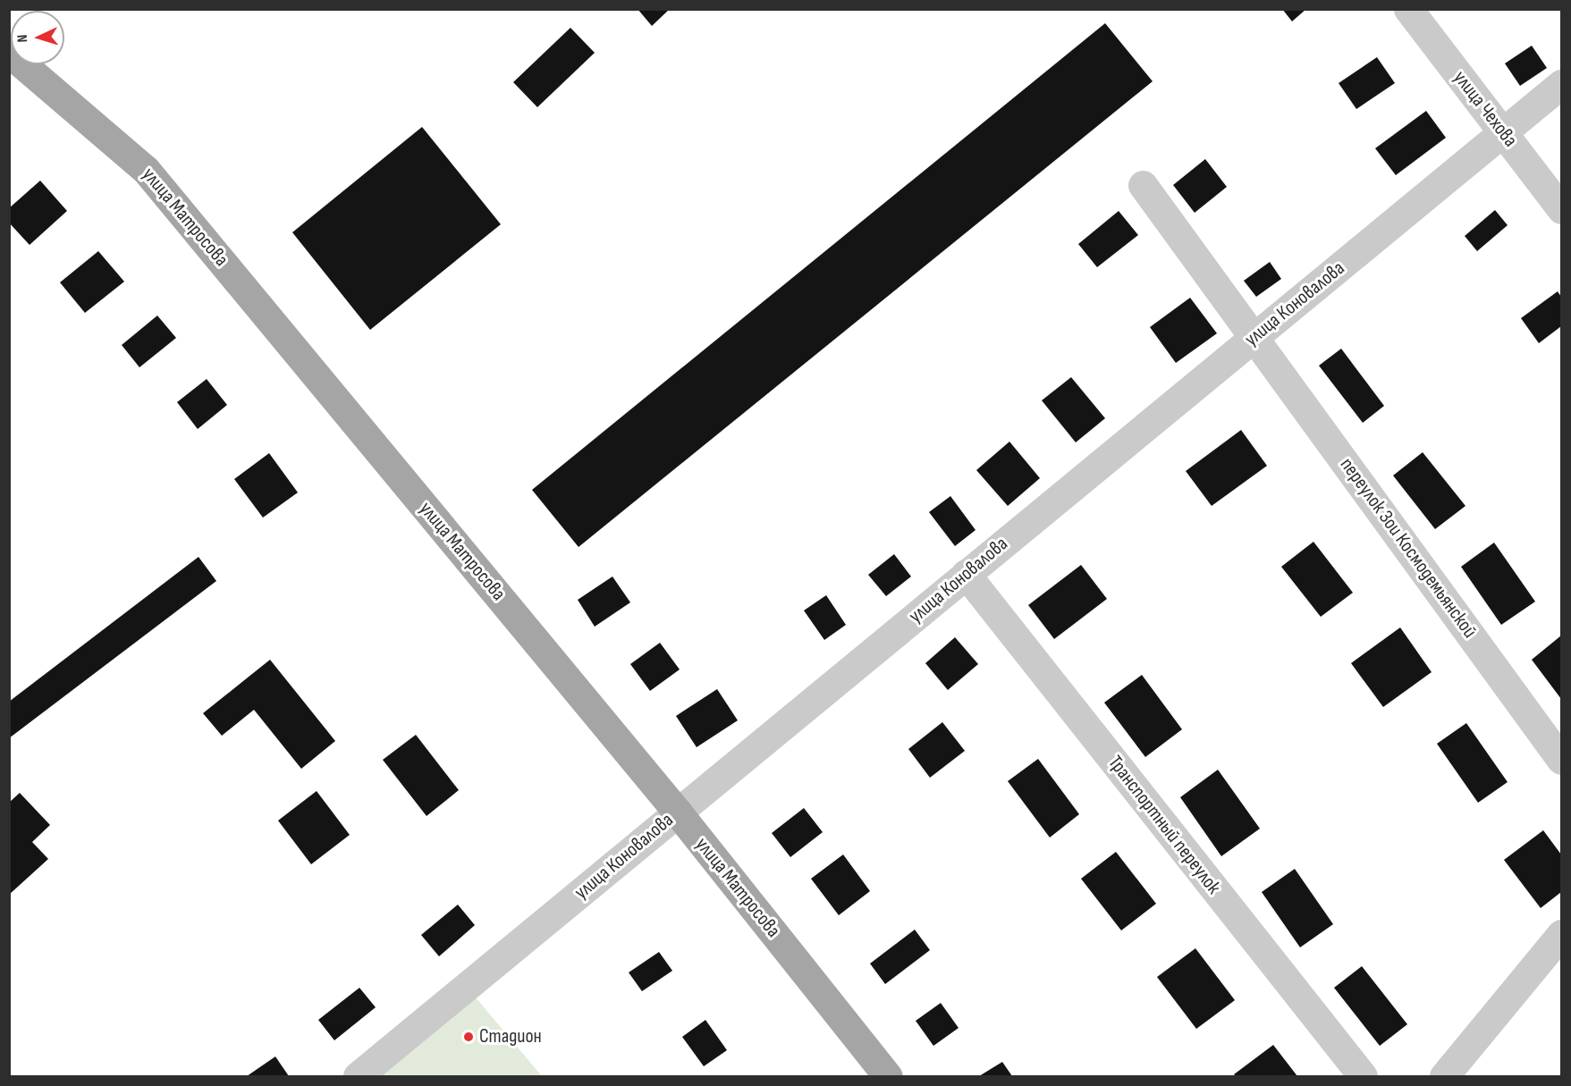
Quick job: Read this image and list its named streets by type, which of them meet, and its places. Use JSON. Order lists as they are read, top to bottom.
{
  "streets": {
    "main road": ["улица Матросова"],
    "street": [
      "улица Чехова",
      "улица Коновалова",
      "переулок Зои Космодемьянской",
      "Транспортный переулок"
    ]
  },
  "crossings": [
    ["улица Чехова", "улица Коновалова"],
    ["улица Матросова", "улица Коновалова"],
    ["улица Коновалова", "переулок Зои Космодемьянской"],
    ["улица Коновалова", "Транспортный переулок"]
  ],
  "places": ["Стадион"],
  "north": "left"
}
